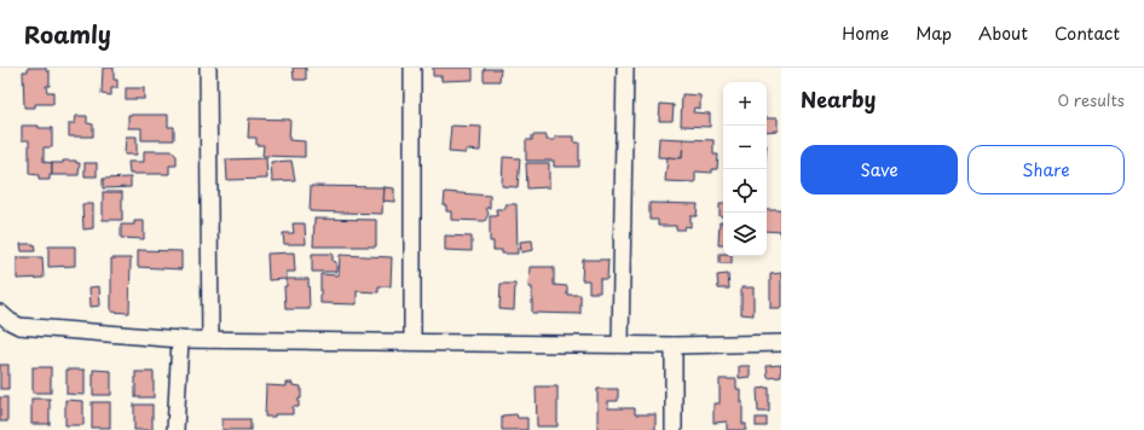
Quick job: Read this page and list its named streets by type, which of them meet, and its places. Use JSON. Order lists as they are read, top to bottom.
{
  "page": {
    "header": "Roamly",
    "nav": [
      "Home",
      "Map",
      "About",
      "Contact"
    ],
    "heading": ["Nearby", "0 results"],
    "map_buttons": ["+", "−"],
    "buttons": ["Save", "Share"]
  }
}
